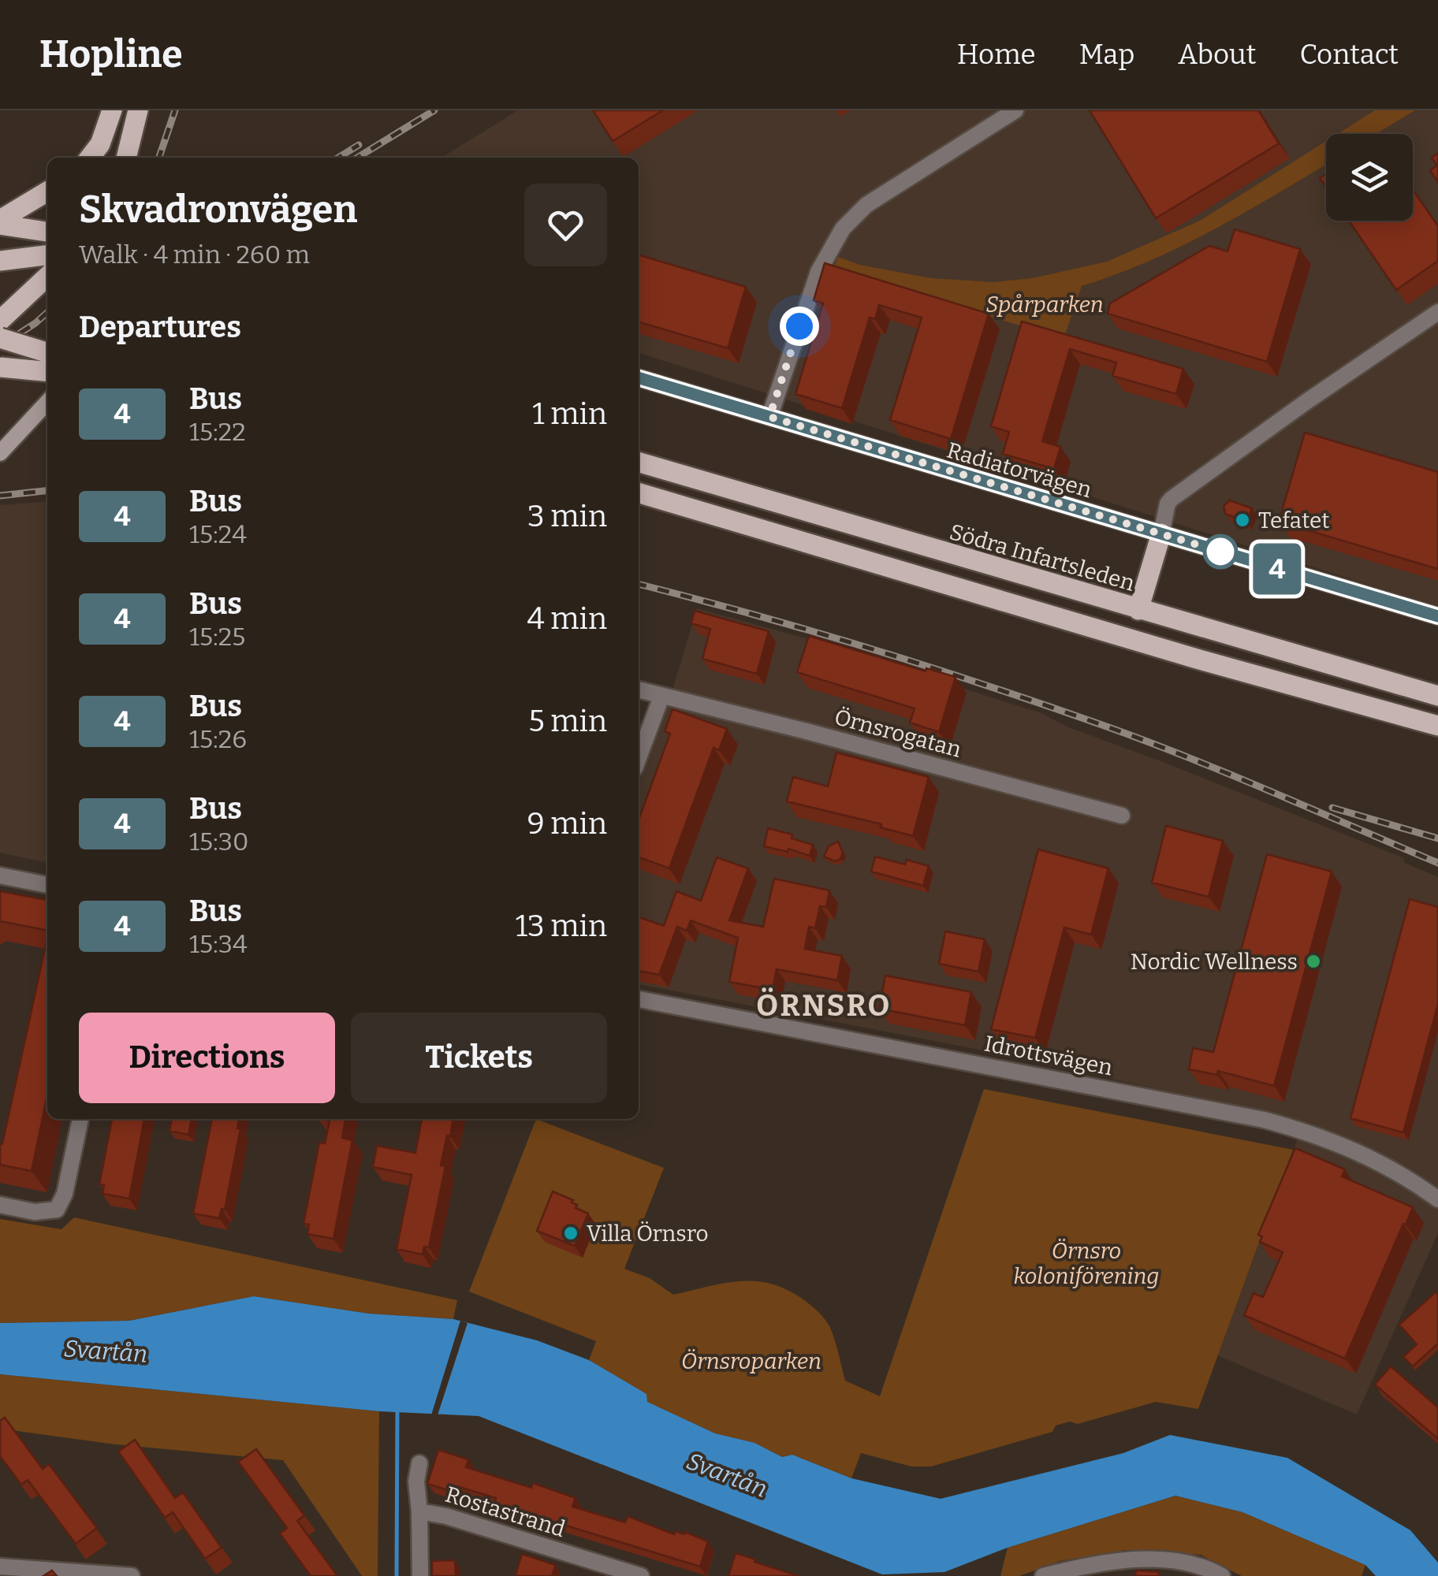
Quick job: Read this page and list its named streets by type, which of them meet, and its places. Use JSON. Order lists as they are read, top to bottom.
{
  "streets": {
    "main road": ["Södra Infartsleden"],
    "street": [
      "Radiatorvägen",
      "Örnsrogatan",
      "Idrottsvägen",
      "Rostastrand"
    ]
  },
  "districts": ["ÖRNSRO"],
  "water": ["Svartån"],
  "parks": ["Spårparken", "Örnsro koloniförening", "Örnsroparken"],
  "places": ["Tefatet", "Nordic Wellness", "Villa Örnsro"],
  "lines": ["bus line 4"],
  "page": {
    "header": "Hopline",
    "nav": [
      "Home",
      "Map",
      "About",
      "Contact"
    ],
    "on_map": "4",
    "heading": [
      ["Skvadronvägen", "Walk · 4 min · 260 m"],
      "Departures"
    ],
    "list": [
      {
        "mark": "4",
        "name": "Bus",
        "note": "15:22",
        "value": "1 min"
      },
      {
        "mark": "4",
        "name": "Bus",
        "note": "15:24",
        "value": "3 min"
      },
      {
        "mark": "4",
        "name": "Bus",
        "note": "15:25",
        "value": "4 min"
      },
      {
        "mark": "4",
        "name": "Bus",
        "note": "15:26",
        "value": "5 min"
      },
      {
        "mark": "4",
        "name": "Bus",
        "note": "15:30",
        "value": "9 min"
      },
      {
        "mark": "4",
        "name": "Bus",
        "note": "15:34",
        "value": "13 min"
      }
    ],
    "buttons": ["Directions", "Tickets"]
  }
}
